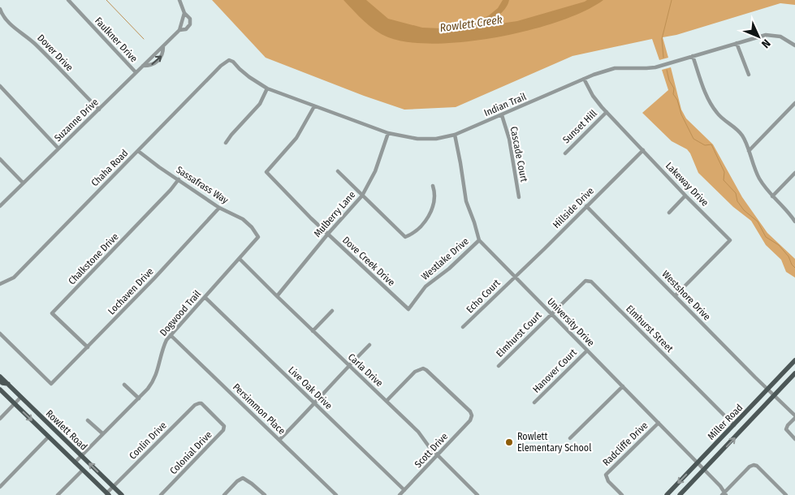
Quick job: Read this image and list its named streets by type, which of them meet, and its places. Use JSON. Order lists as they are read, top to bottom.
{
  "streets": {
    "main road": ["Miller Road", "Rowlett Road"],
    "street": [
      "Faulkner Drive",
      "Dover Drive",
      "Indian Trail",
      "Suzanne Drive",
      "Sunset Hill",
      "Cascade Court",
      "Chaha Road",
      "Lakeway Drive",
      "Sassafrass Way",
      "Hillside Drive",
      "Mulberry Lane",
      "Chalkstone Drive",
      "Westlake Drive",
      "Dove Creek Drive",
      "Lochaven Drive",
      "Westshore Drive",
      "Echo Court",
      "Dogwood Trail",
      "University Drive",
      "Elmhurst Street",
      "Elmhurst Court",
      "Carla Drive",
      "Hanover Court",
      "Live Oak Drive",
      "Persimmon Place",
      "Conlin Drive",
      "Radcliffe Drive",
      "Scott Drive",
      "Colonial Drive"
    ]
  },
  "crossings": [
    ["Faulkner Drive", "Suzanne Drive"],
    ["Dover Drive", "Suzanne Drive"],
    ["Indian Trail", "Cascade Court"],
    ["Indian Trail", "Chaha Road"],
    ["Indian Trail", "Lakeway Drive"],
    ["Indian Trail", "Mulberry Lane"],
    ["Indian Trail", "Dove Creek Drive"],
    ["Indian Trail", "University Drive"],
    ["Sunset Hill", "Lakeway Drive"],
    ["Chaha Road", "Sassafrass Way"],
    ["Lakeway Drive", "Hillside Drive"],
    ["Lakeway Drive", "Westshore Drive"],
    ["Sassafrass Way", "Chalkstone Drive"],
    ["Sassafrass Way", "Lochaven Drive"],
    ["Sassafrass Way", "Dogwood Trail"],
    ["Hillside Drive", "Westshore Drive"],
    ["Hillside Drive", "Echo Court"],
    ["Hillside Drive", "University Drive"],
    ["Mulberry Lane", "Dove Creek Drive"],
    ["Mulberry Lane", "Carla Drive"],
    ["Chalkstone Drive", "Lochaven Drive"],
    ["Westlake Drive", "Dove Creek Drive"],
    ["Westlake Drive", "University Drive"],
    ["Westshore Drive", "Miller Road"],
    ["Echo Court", "University Drive"],
    ["Dogwood Trail", "Carla Drive"],
    ["Dogwood Trail", "Live Oak Drive"],
    ["Dogwood Trail", "Persimmon Place"],
    ["Dogwood Trail", "Rowlett Road"],
    ["University Drive", "Elmhurst Street"],
    ["University Drive", "Elmhurst Court"],
    ["University Drive", "Hanover Court"],
    ["University Drive", "Miller Road"],
    ["University Drive", "Radcliffe Drive"],
    ["Elmhurst Street", "Elmhurst Court"],
    ["Elmhurst Street", "Miller Road"],
    ["Carla Drive", "Scott Drive"],
    ["Live Oak Drive", "Scott Drive"],
    ["Rowlett Road", "Conlin Drive"],
    ["Conlin Drive", "Colonial Drive"]
  ],
  "water": ["Rowlett Creek"],
  "places": ["Rowlett Elementary School"],
  "north": "bottom right"
}
